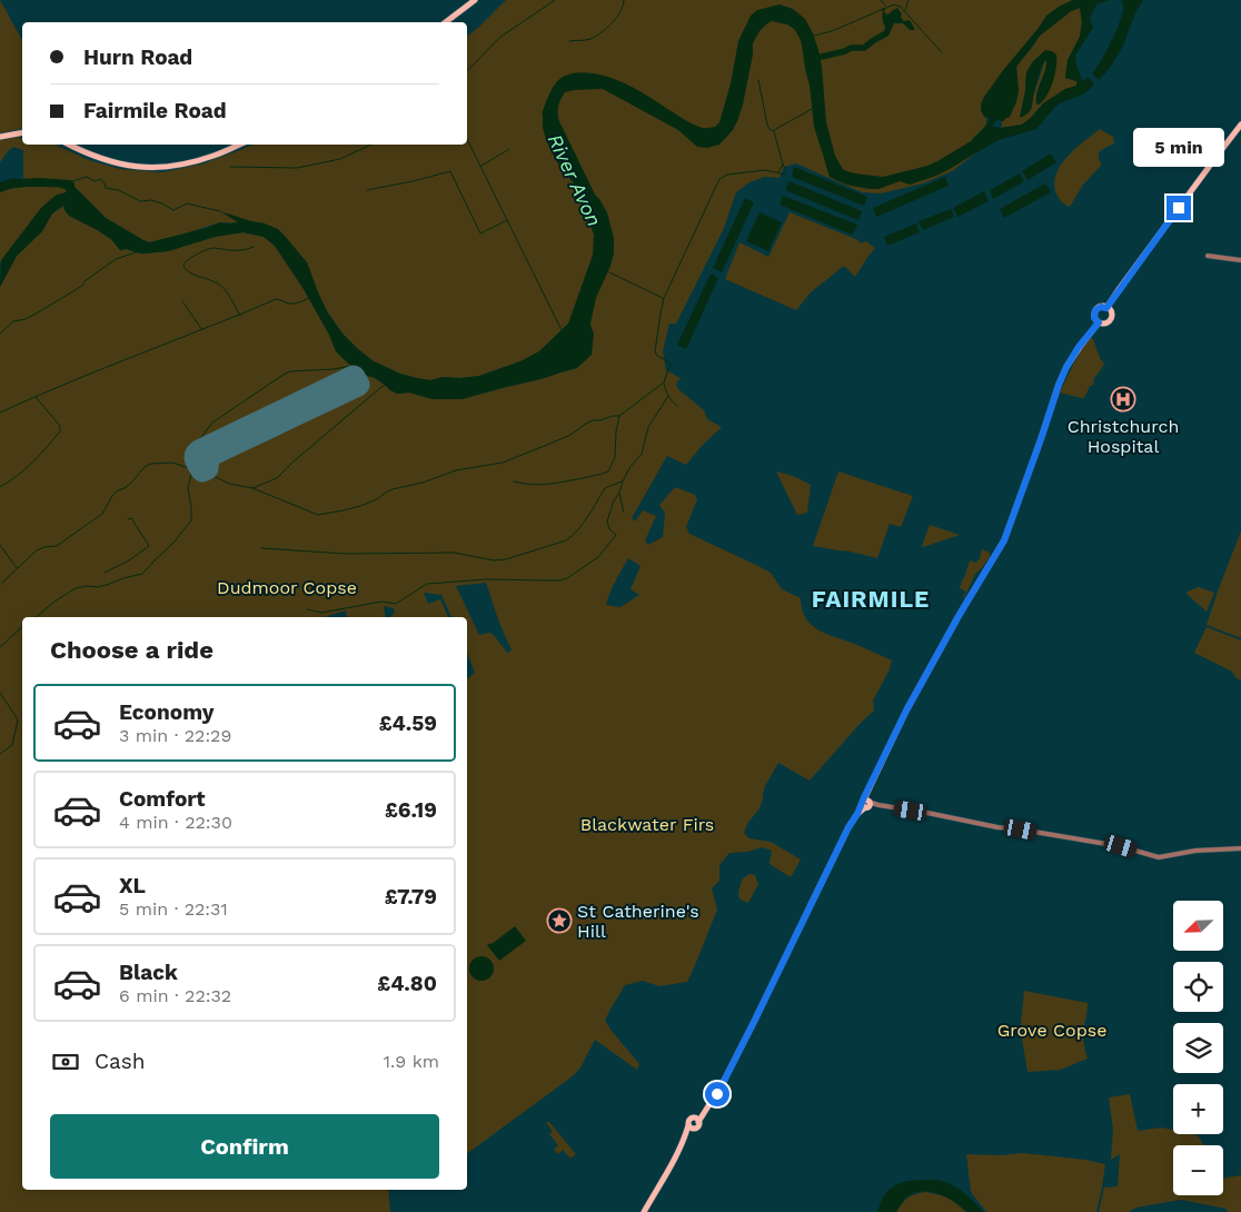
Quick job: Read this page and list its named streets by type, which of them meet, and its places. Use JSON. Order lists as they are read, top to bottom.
{
  "districts": ["FAIRMILE"],
  "water": ["River Avon"],
  "parks": ["Dudmoor Copse", "Blackwater Firs", "Grove Copse"],
  "places": {
    "hospital": ["Christchurch Hospital"],
    "place": ["St Catherine's Hill"]
  },
  "north": "bottom left",
  "page": {
    "banner": ["Hurn Road", "Fairmile Road"],
    "bubble": "5 min",
    "heading": "Choose a ride",
    "list": [
      {
        "name": "Economy",
        "note": "3 min · 22:29",
        "value": "£4.59"
      },
      {
        "name": "Comfort",
        "note": "4 min · 22:30",
        "value": "£6.19"
      },
      {
        "name": "XL",
        "note": "5 min · 22:31",
        "value": "£7.79"
      },
      {
        "name": "Black",
        "note": "6 min · 22:32",
        "value": "£4.80"
      }
    ],
    "map_buttons": ["+", "−"],
    "pay": ["Cash", "1.9 km"],
    "buttons": "Confirm"
  }
}
